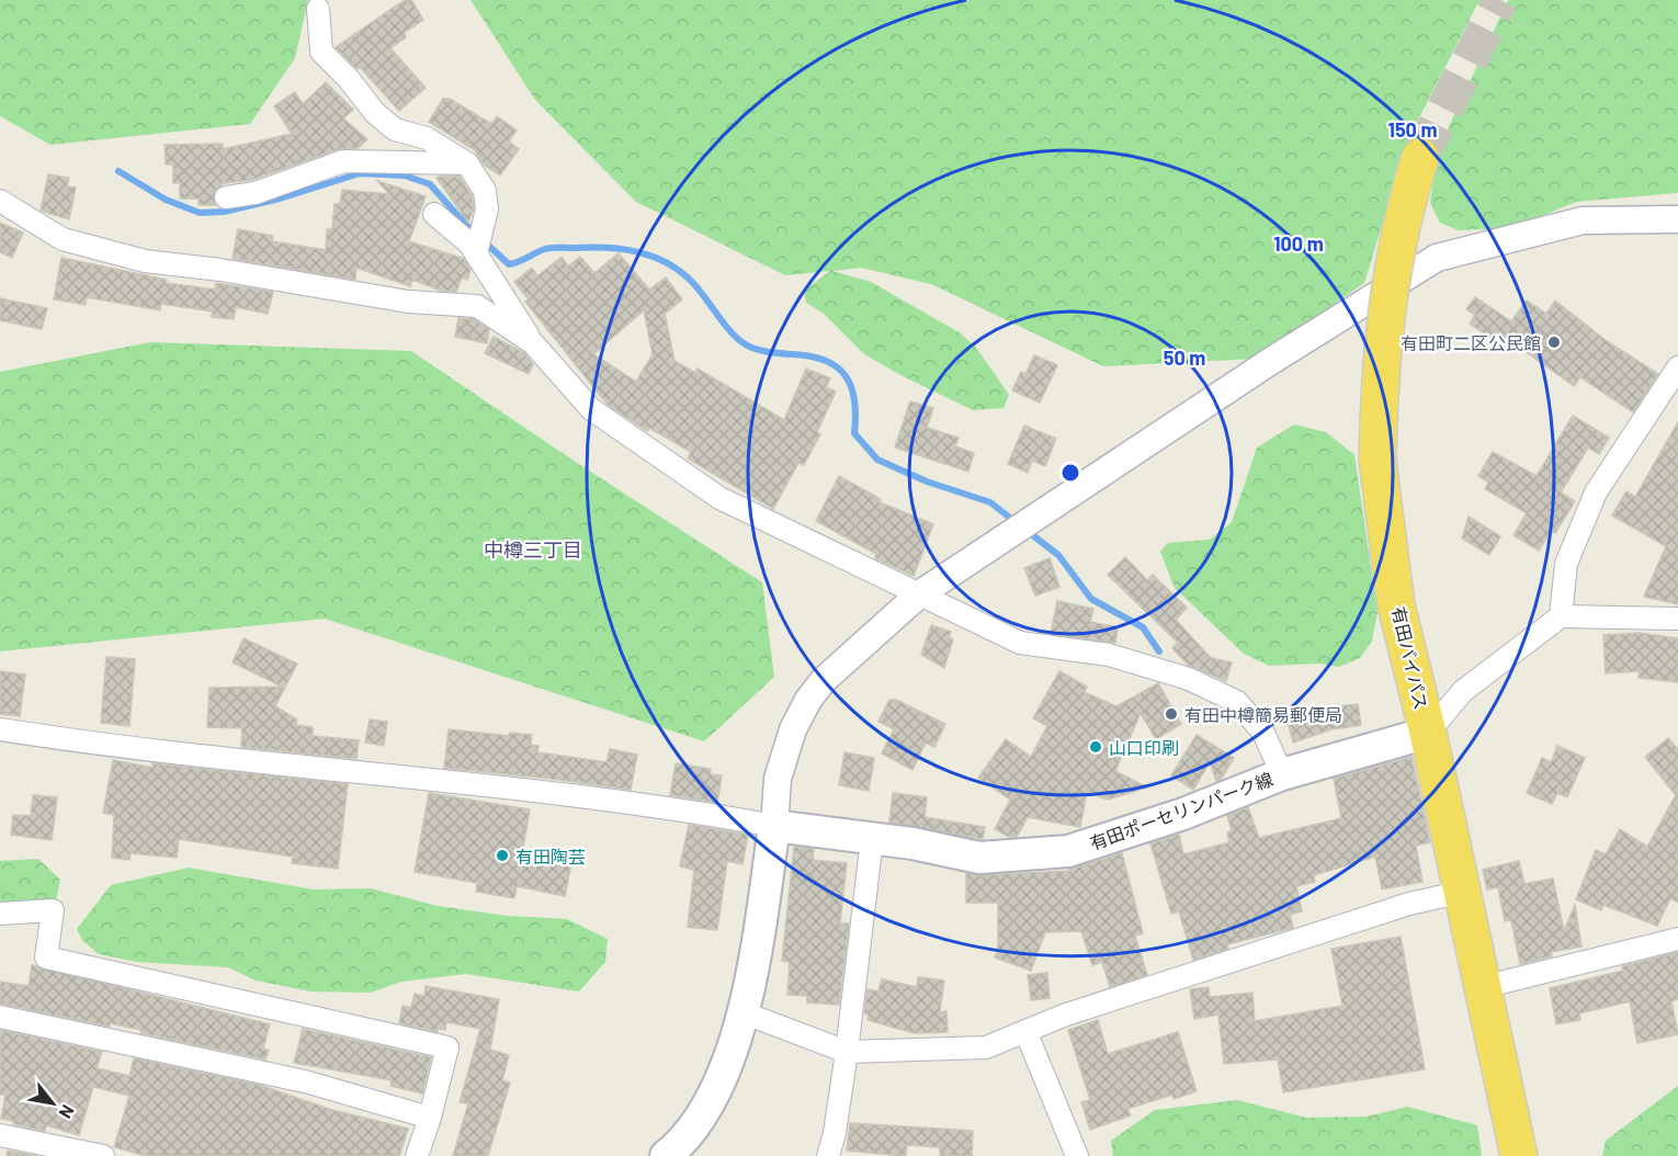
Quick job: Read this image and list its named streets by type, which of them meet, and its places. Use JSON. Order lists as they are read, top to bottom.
{
  "streets": {
    "highway": ["有田バイパス"],
    "main road": ["有田ポーセリンパーク線"]
  },
  "crossings": [
    ["有田バイパス", "有田ポーセリンパーク線"]
  ],
  "districts": ["中樽三丁目"],
  "places": [
    "有田町二区公民館",
    "有田中樽簡易郵便局",
    "山口印刷",
    "有田陶芸"
  ],
  "north": "bottom right",
  "rings": ["150 m", "100 m", "50 m"]
}
